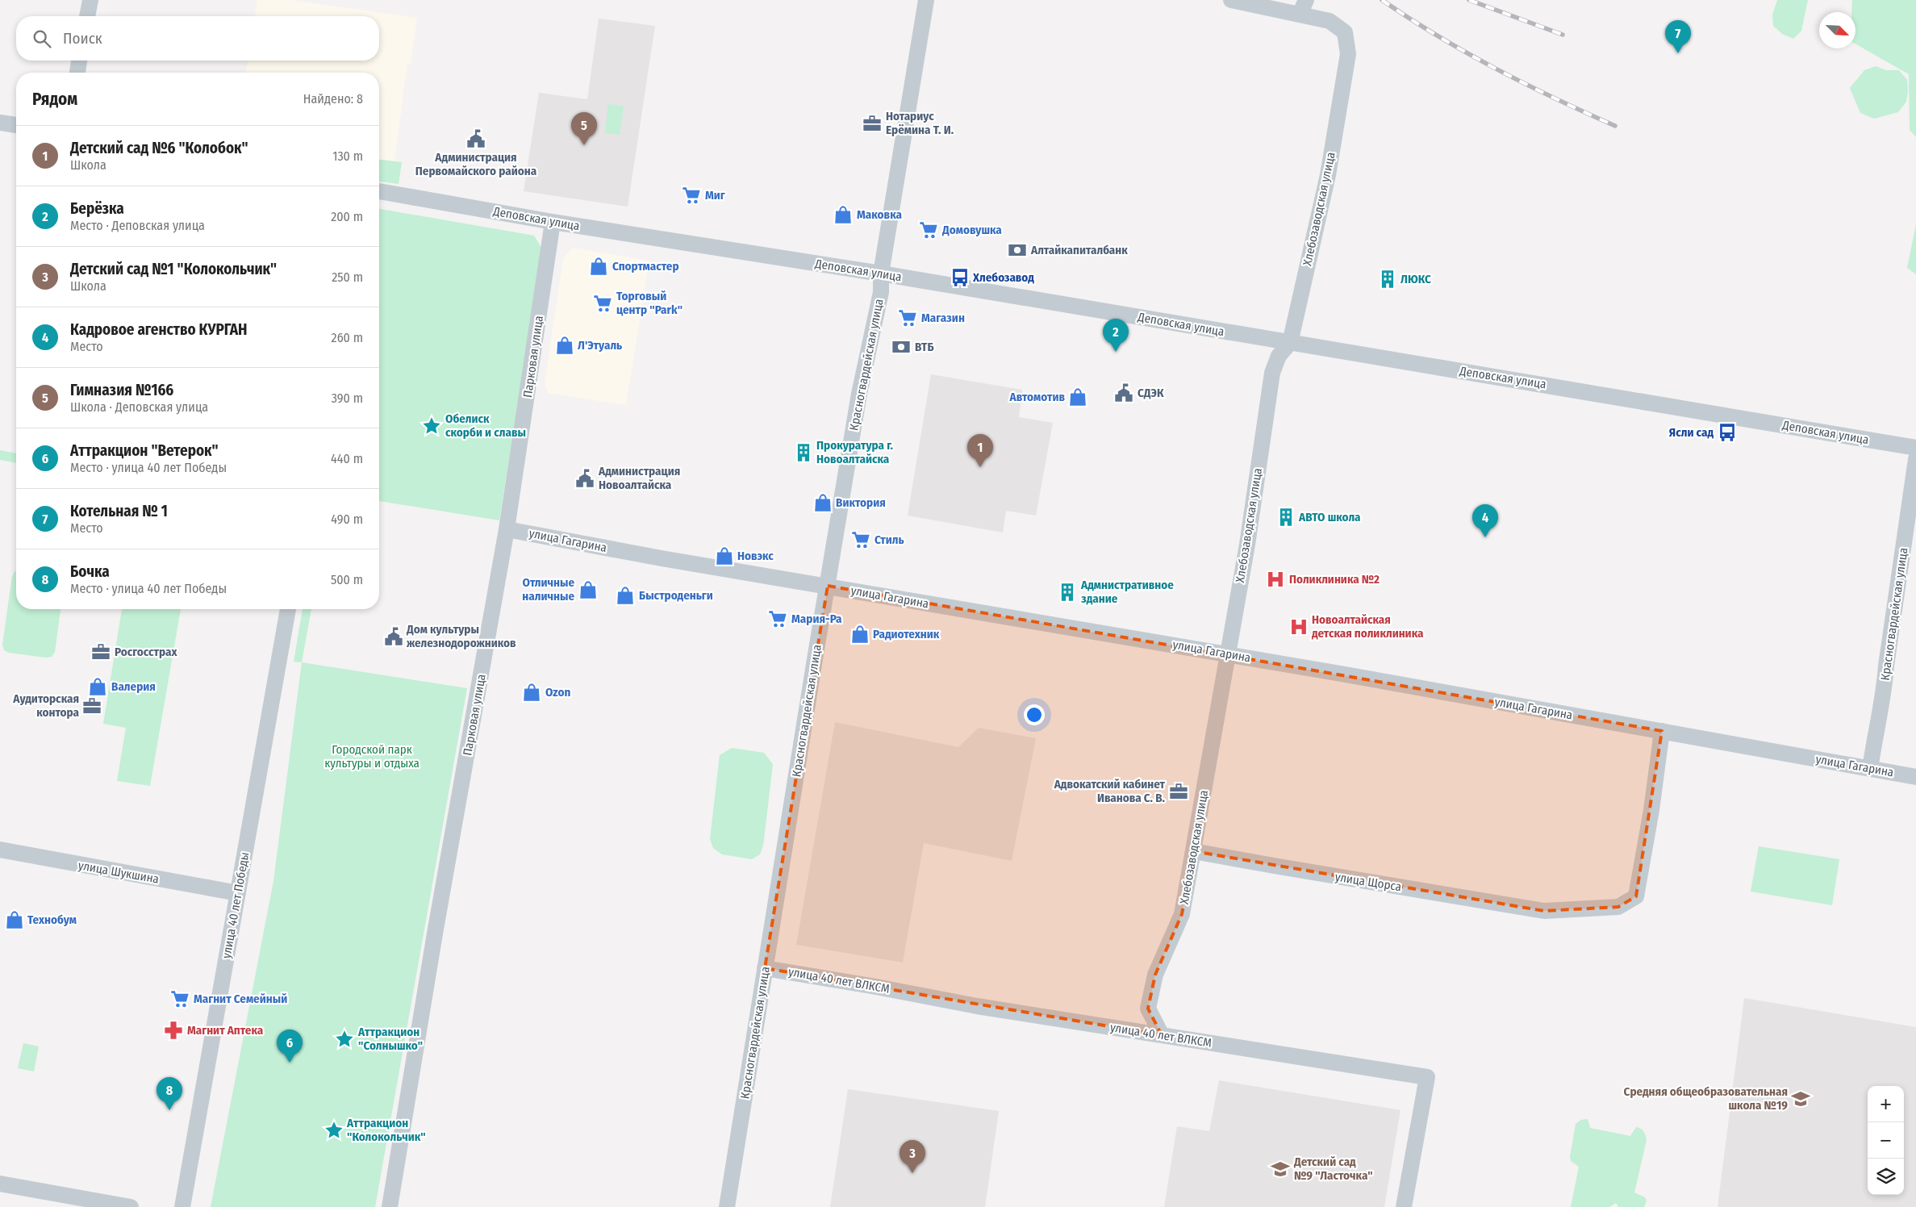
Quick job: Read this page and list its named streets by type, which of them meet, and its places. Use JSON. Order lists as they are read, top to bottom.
{
  "streets": {
    "street": [
      "Хлебозаводская улица",
      "Деповская улица",
      "Парковая улица",
      "Красногвардейская улица",
      "улица Гагарина",
      "улица Шукшина",
      "улица Щорса",
      "улица 40 лет Победы",
      "улица 40 лет ВЛКСМ"
    ]
  },
  "crossings": [
    ["Хлебозаводская улица", "Деповская улица"],
    ["Хлебозаводская улица", "улица Гагарина"],
    ["Хлебозаводская улица", "улица Щорса"],
    ["Хлебозаводская улица", "улица 40 лет ВЛКСМ"],
    ["Деповская улица", "Парковая улица"],
    ["Деповская улица", "Красногвардейская улица"],
    ["Парковая улица", "улица Гагарина"],
    ["Красногвардейская улица", "улица Гагарина"],
    ["Красногвардейская улица", "улица 40 лет ВЛКСМ"],
    ["улица Гагарина", "улица Щорса"],
    ["улица Шукшина", "улица 40 лет Победы"]
  ],
  "parks": ["Городской парк культуры и отдыха"],
  "places": {
    "office": [
      "Нотариус Ерёмина Т. И.",
      "Росгосстрах",
      "Аудиторская контора",
      "Адвокатский кабинет Иванова С. В."
    ],
    "public building": [
      "Администрация Первомайского района",
      "СДЭК",
      "Администрация Новоалтайска",
      "Дом культуры железнодорожников"
    ],
    "supermarket": [
      "Миг",
      "Домовушка",
      "Торговый центр \"Park\"",
      "Магазин",
      "Стиль",
      "Мария-Ра",
      "Магнит Семейный"
    ],
    "shop": [
      "Маковка",
      "Спортмастер",
      "Л'Этуаль",
      "Автомотив",
      "Виктория",
      "Новэкс",
      "Отличные наличные",
      "Быстроденьги",
      "Радиотехник",
      "Валерия",
      "Ozon",
      "Технобум"
    ],
    "bank": ["Алтайкапиталбанк", "ВТБ"],
    "bus stop": ["Хлебозавод", "Ясли сад"],
    "building": [
      "ЛЮКС",
      "Прокуратура г. Новоалтайска",
      "АВТО школа",
      "Адмнистративное здание"
    ],
    "place": ["Обелиск скорби и славы", "Аттракцион \"Солнышко\"", "Аттракцион \"Колокольчик\""],
    "hospital": ["Поликлиника №2", "Новоалтайская детская поликлиника"],
    "pharmacy": ["Магнит Аптека"],
    "school or university": ["Средняя общеобразовательная школа №19", "Детский сад №9 \"Ласточка\""]
  },
  "north": "bottom right",
  "page": {
    "search": "Поиск",
    "pins": [
      "7",
      "5",
      "2",
      "1",
      "4",
      "6",
      "8",
      "3"
    ],
    "heading": ["Рядом", "Найдено: 8"],
    "list": [
      {
        "mark": "1",
        "name": "Детский сад №6 \"Колобок\"",
        "note": "Школа",
        "value": "130 m"
      },
      {
        "mark": "2",
        "name": "Берёзка",
        "note": "Место · Деповская улица",
        "value": "200 m"
      },
      {
        "mark": "3",
        "name": "Детский сад №1 \"Колокольчик\"",
        "note": "Школа",
        "value": "250 m"
      },
      {
        "mark": "4",
        "name": "Кадровое агенство КУРГАН",
        "note": "Место",
        "value": "260 m"
      },
      {
        "mark": "5",
        "name": "Гимназия №166",
        "note": "Школа · Деповская улица",
        "value": "390 m"
      },
      {
        "mark": "6",
        "name": "Аттракцион \"Ветерок\"",
        "note": "Место · улица 40 лет Победы",
        "value": "440 m"
      },
      {
        "mark": "7",
        "name": "Котельная № 1",
        "note": "Место",
        "value": "490 m"
      },
      {
        "mark": "8",
        "name": "Бочка",
        "note": "Место · улица 40 лет Победы",
        "value": "500 m"
      }
    ],
    "map_buttons": ["+", "−"]
  }
}
